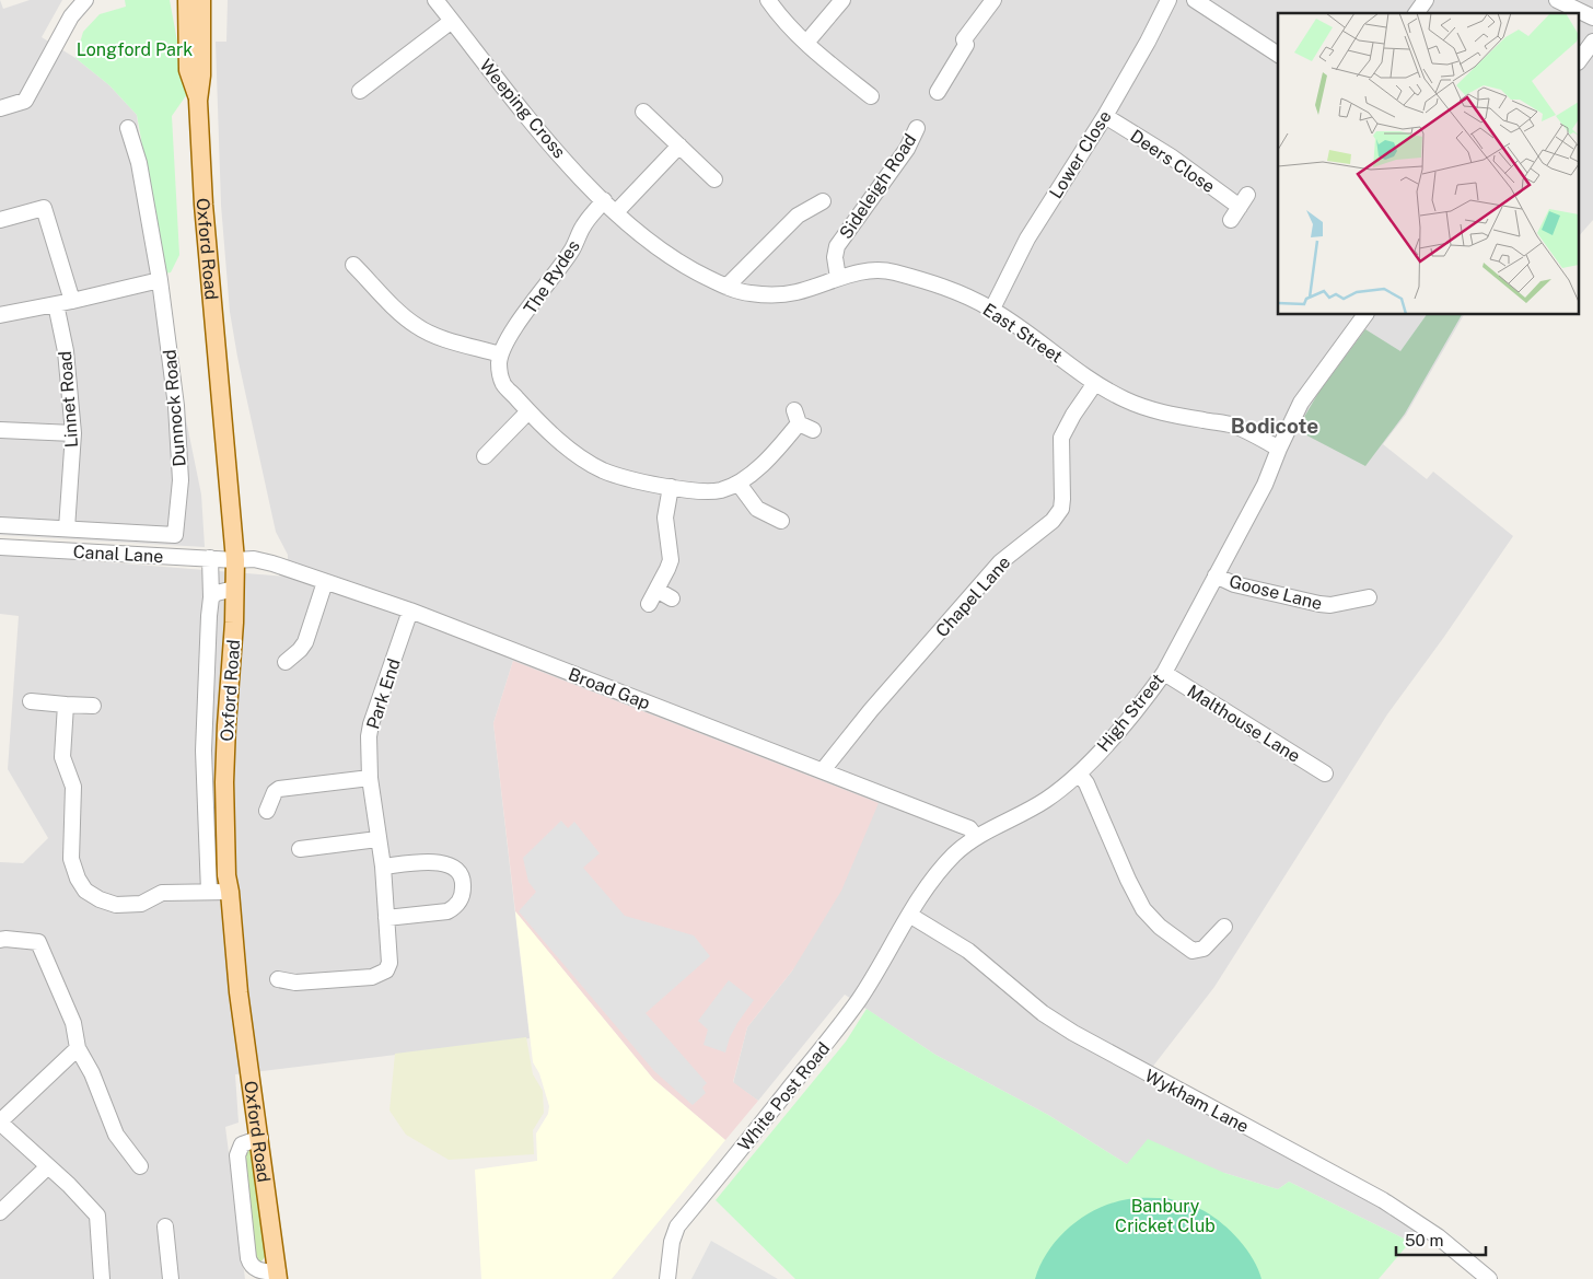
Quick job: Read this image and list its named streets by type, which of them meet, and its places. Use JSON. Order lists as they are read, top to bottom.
{
  "streets": {
    "main road": ["Oxford Road"],
    "street": [
      "Weeping Cross",
      "Lower Close",
      "Deers Close",
      "Sideleigh Road",
      "The Rydes",
      "East Street",
      "Linnet Road",
      "Dunnock Road",
      "Canal Lane",
      "Goose Lane",
      "Chapel Lane",
      "Broad Gap",
      "Park End",
      "High Street",
      "Malthouse Lane",
      "White Post Road",
      "Wykham Lane"
    ]
  },
  "crossings": [
    ["Weeping Cross", "The Rydes"],
    ["Weeping Cross", "East Street"],
    ["Lower Close", "Deers Close"],
    ["Lower Close", "East Street"],
    ["Sideleigh Road", "East Street"],
    ["Oxford Road", "Canal Lane"],
    ["Oxford Road", "Broad Gap"],
    ["East Street", "Chapel Lane"],
    ["East Street", "High Street"],
    ["Linnet Road", "Dunnock Road"],
    ["Canal Lane", "Broad Gap"],
    ["Goose Lane", "High Street"],
    ["Chapel Lane", "Broad Gap"],
    ["Broad Gap", "Park End"],
    ["Broad Gap", "High Street"],
    ["High Street", "Malthouse Lane"],
    ["High Street", "White Post Road"],
    ["High Street", "Wykham Lane"],
    ["White Post Road", "Wykham Lane"]
  ],
  "districts": ["Bodicote"],
  "parks": ["Longford Park", "Banbury Cricket Club"],
  "scale_bar": "50 m"
}
